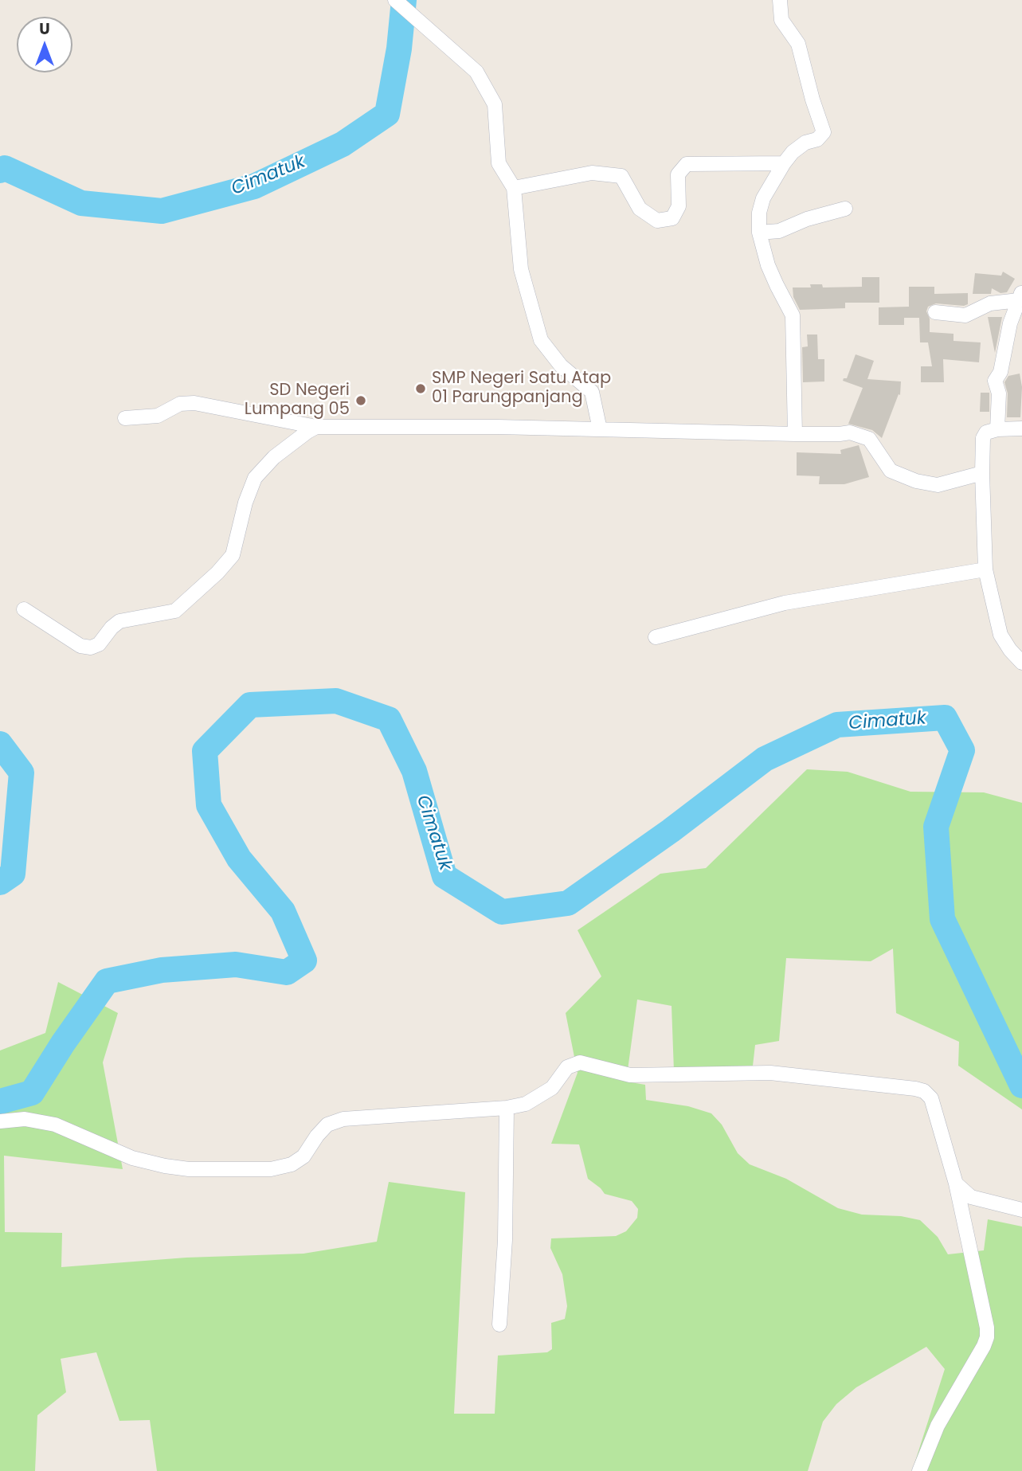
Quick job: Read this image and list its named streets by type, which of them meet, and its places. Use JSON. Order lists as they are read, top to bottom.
{
  "water": ["Cimatuk"],
  "places": ["SMP Negeri Satu Atap 01 Parungpanjang", "SD Negeri Lumpang 05"],
  "north": "top"
}
